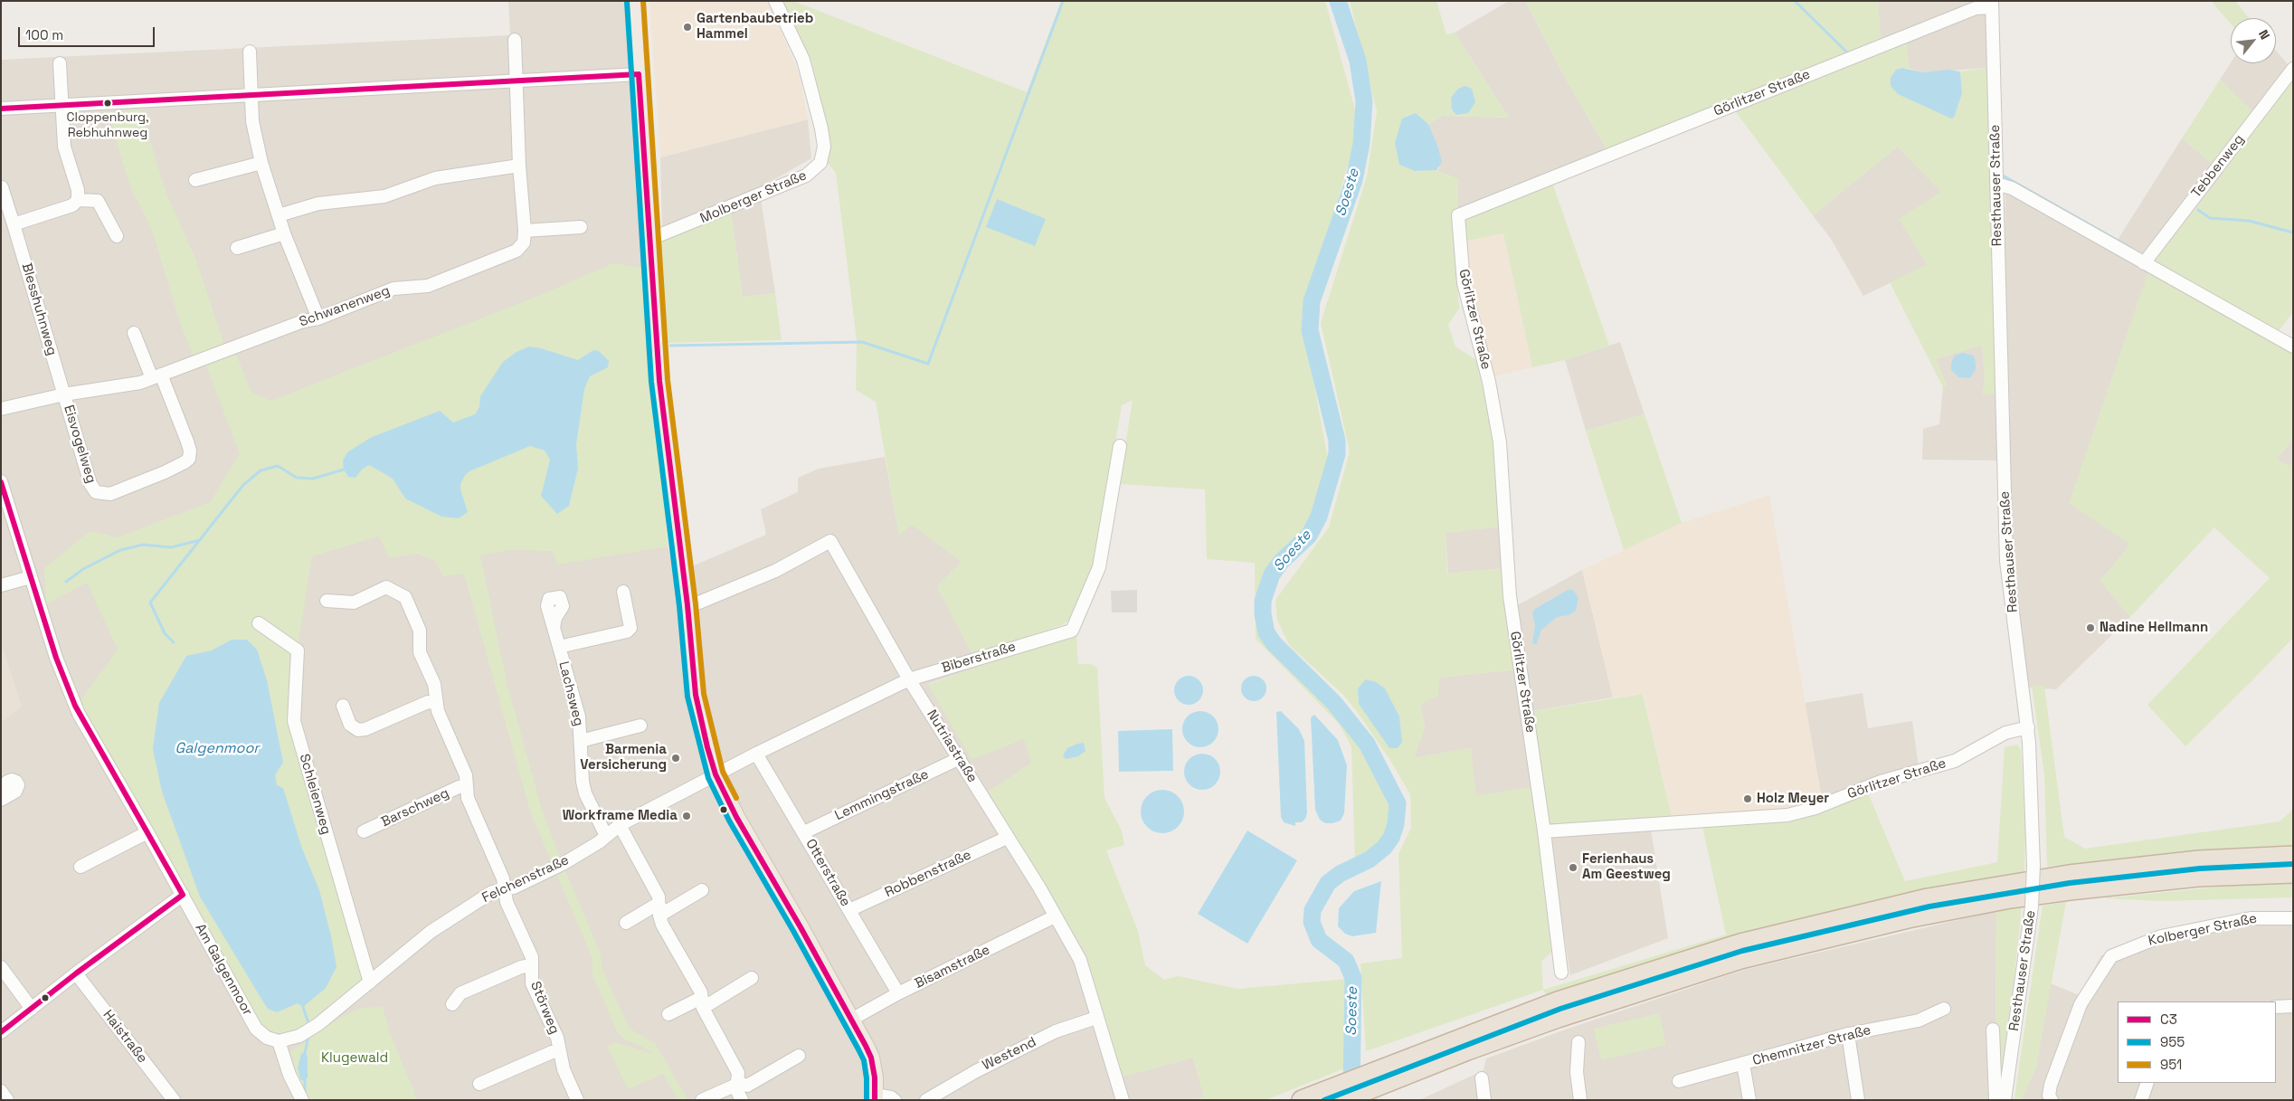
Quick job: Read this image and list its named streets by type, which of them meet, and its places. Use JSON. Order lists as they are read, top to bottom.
{
  "streets": {
    "street": [
      "Görlitzer Straße",
      "Tebbenweg",
      "Resthauser Straße",
      "Molberger Straße",
      "Schwanenweg",
      "Blesshuhnweg",
      "Eisvogelweg",
      "Biberstraße",
      "Lachsweg",
      "Nutriastraße",
      "Schleienweg",
      "Lemmingstraße",
      "Barschweg",
      "Otterstraße",
      "Robbenstraße",
      "Felchenstraße",
      "Kolberger Straße",
      "Bisamstraße",
      "Am Galgenmoor",
      "Störweg",
      "Haistraße",
      "Chemnitzer Straße",
      "Westend"
    ]
  },
  "crossings": [
    ["Görlitzer Straße", "Resthauser Straße"],
    ["Schwanenweg", "Blesshuhnweg"],
    ["Schwanenweg", "Eisvogelweg"],
    ["Blesshuhnweg", "Eisvogelweg"],
    ["Biberstraße", "Nutriastraße"],
    ["Biberstraße", "Otterstraße"],
    ["Biberstraße", "Felchenstraße"],
    ["Lachsweg", "Felchenstraße"],
    ["Nutriastraße", "Lemmingstraße"],
    ["Nutriastraße", "Robbenstraße"],
    ["Nutriastraße", "Bisamstraße"],
    ["Nutriastraße", "Westend"],
    ["Schleienweg", "Felchenstraße"],
    ["Lemmingstraße", "Otterstraße"],
    ["Barschweg", "Felchenstraße"],
    ["Barschweg", "Störweg"],
    ["Otterstraße", "Robbenstraße"],
    ["Otterstraße", "Bisamstraße"],
    ["Felchenstraße", "Am Galgenmoor"],
    ["Felchenstraße", "Störweg"]
  ],
  "water": ["Soeste", "Galgenmoor"],
  "parks": ["Klugewald"],
  "places": [
    "Gartenbaubetrieb Hammel",
    "Cloppenburg, Rebhuhnweg",
    "Nadine Hellmann",
    "Barmenia Versicherung",
    "Holz Meyer",
    "Workframe Media",
    "Ferienhaus Am Geestweg"
  ],
  "lines": ["transit line 951", "transit line 955", "transit line C3"],
  "legend": ["C3", "955", "951"],
  "scale_bar": "100 m",
  "north": "top right"
}
